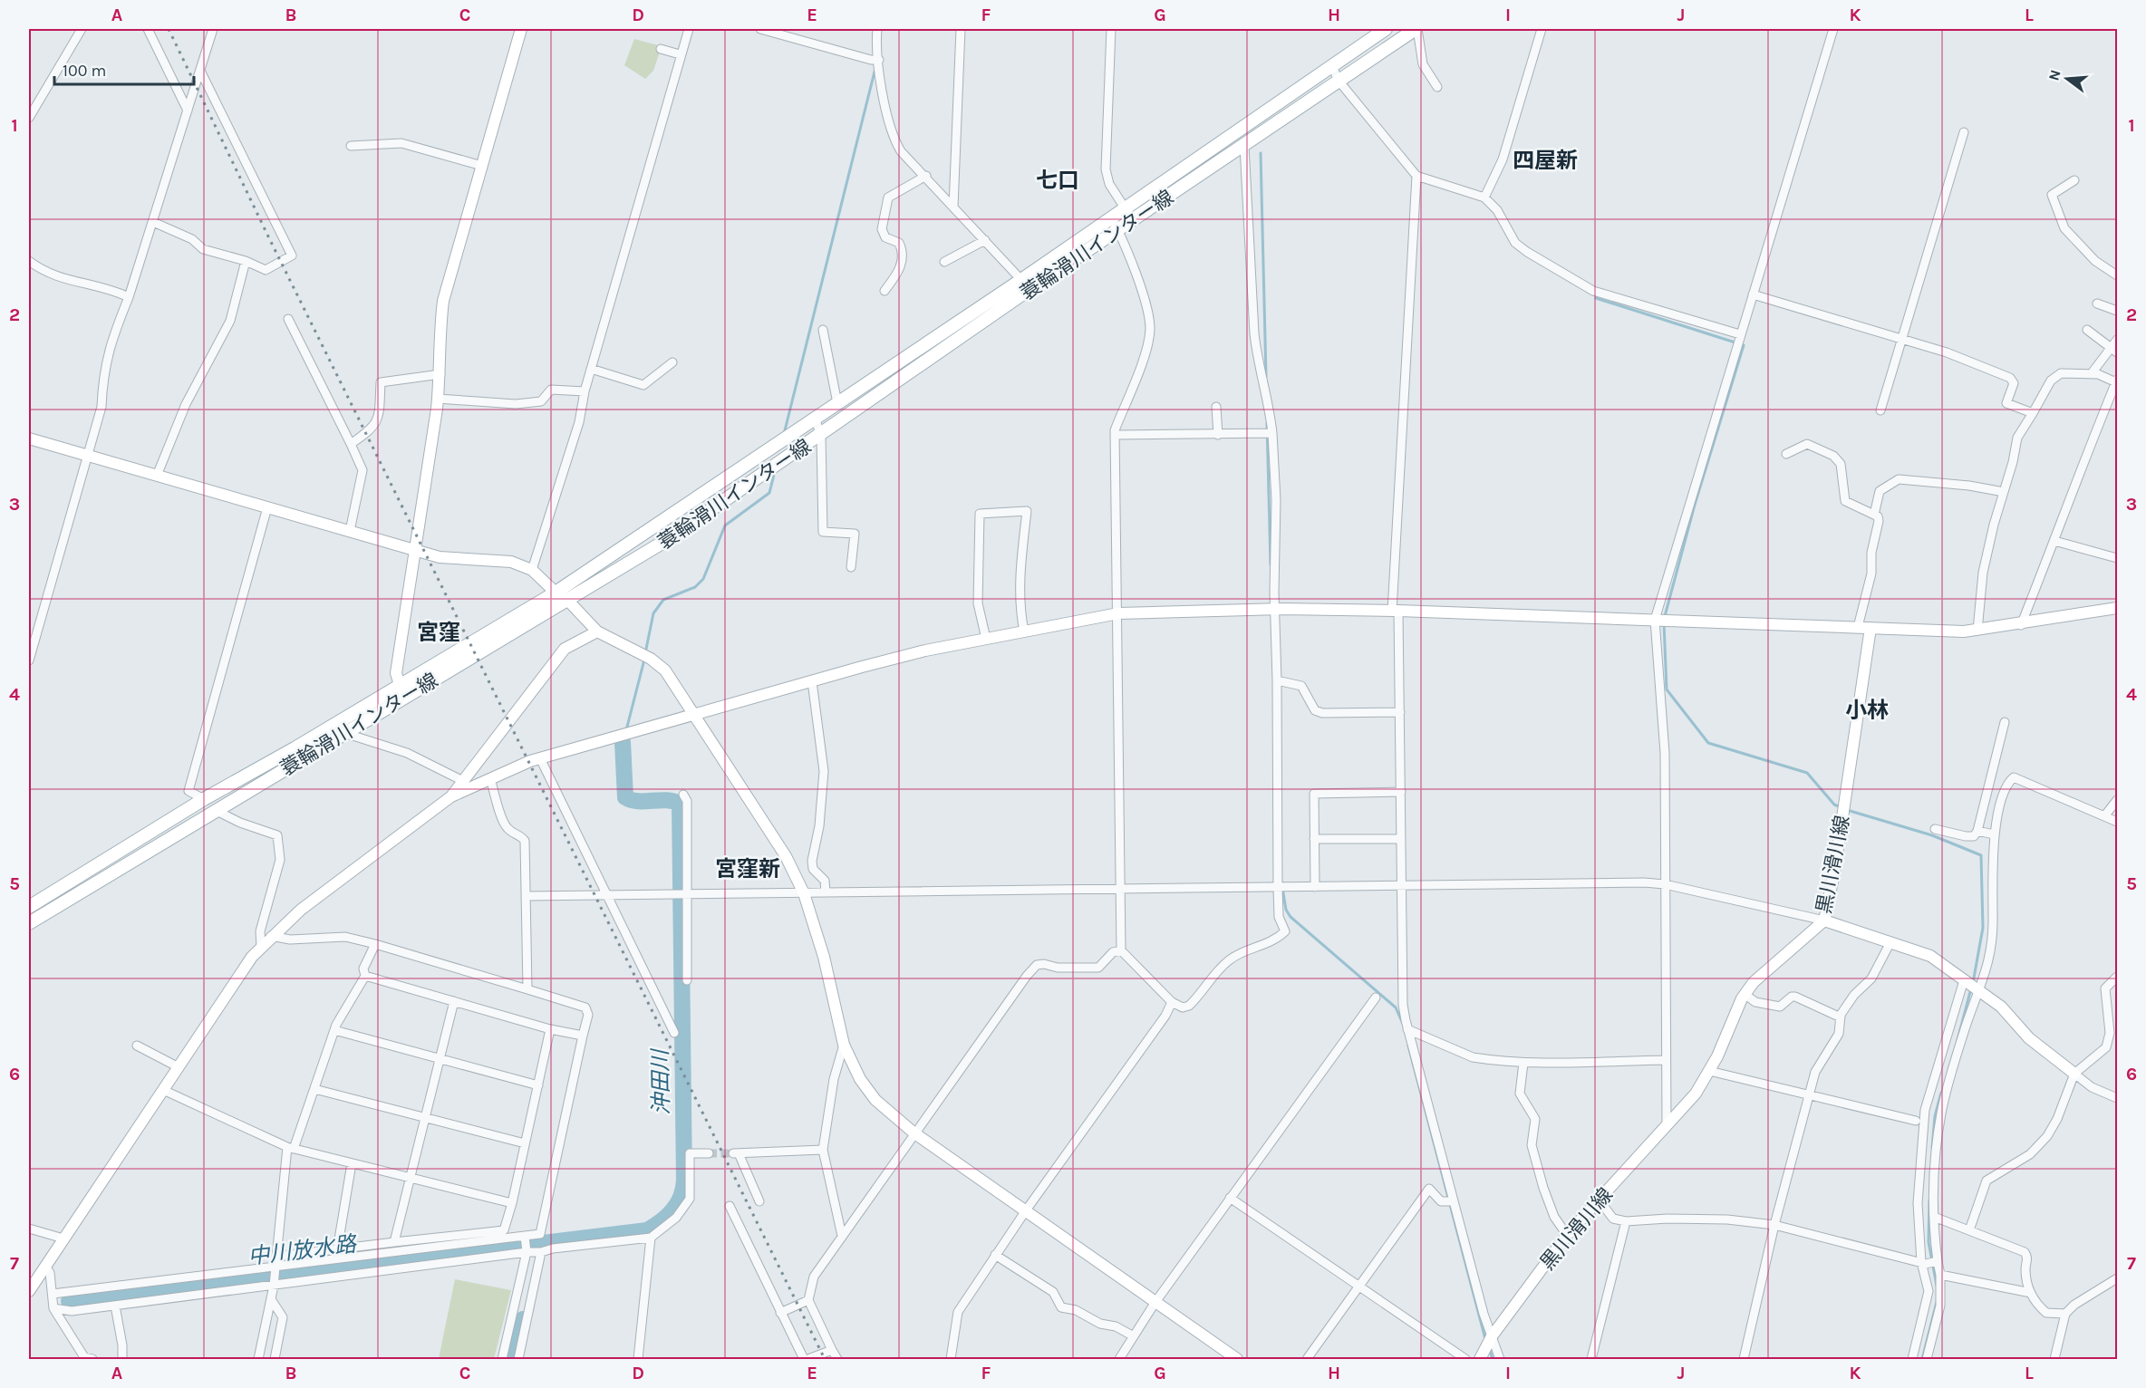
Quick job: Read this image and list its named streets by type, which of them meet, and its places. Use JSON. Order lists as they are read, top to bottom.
{
  "streets": {
    "main road": ["蓑輪滑川インター線"],
    "street": ["黒川滑川線"]
  },
  "districts": [
    "四屋新",
    "七口",
    "宮窪",
    "小林",
    "宮窪新"
  ],
  "water": ["沖田川", "中川放水路"],
  "scale_bar": "100 m",
  "north": "left",
  "grid": {
    "columns": [
      "A",
      "B",
      "C",
      "D",
      "E",
      "F",
      "G",
      "H",
      "I",
      "J",
      "K",
      "L"
    ],
    "rows": [
      "1",
      "2",
      "3",
      "4",
      "5",
      "6",
      "7"
    ]
  }
}
